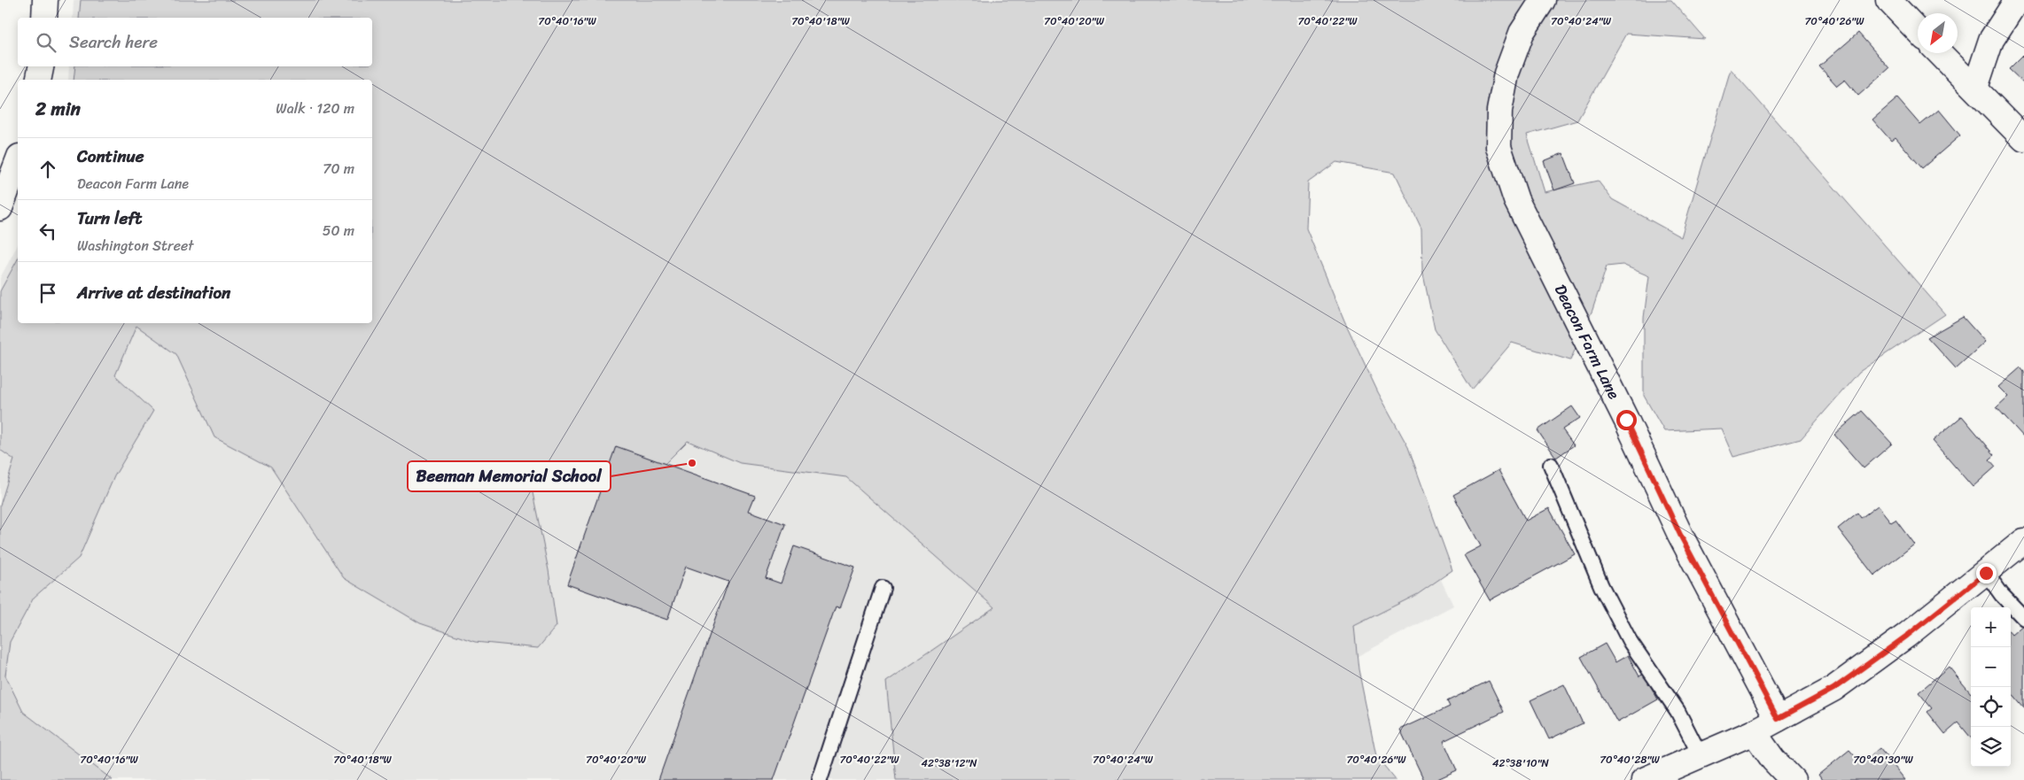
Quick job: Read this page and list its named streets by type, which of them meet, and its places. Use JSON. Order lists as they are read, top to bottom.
{
  "streets": {
    "street": ["Deacon Farm Lane"]
  },
  "places": ["Beeman Memorial School"],
  "north": "bottom left",
  "page": {
    "search": "Search here",
    "heading": ["2 min", "Walk · 120 m"],
    "list": [
      ["Continue", "Deacon Farm Lane", "70 m"],
      ["Turn left", "Washington Street", "50 m"],
      "Arrive at destination"
    ],
    "map_buttons": ["+", "−"]
  },
  "coordinates": [
    "70°40'24\"W",
    "70°40'16\"W",
    "70°40'18\"W",
    "70°40'20\"W",
    "70°40'22\"W",
    "70°40'26\"W",
    "70°40'28\"W",
    "70°40'30\"W",
    "42°38'12\"N",
    "42°38'10\"N"
  ]
}
